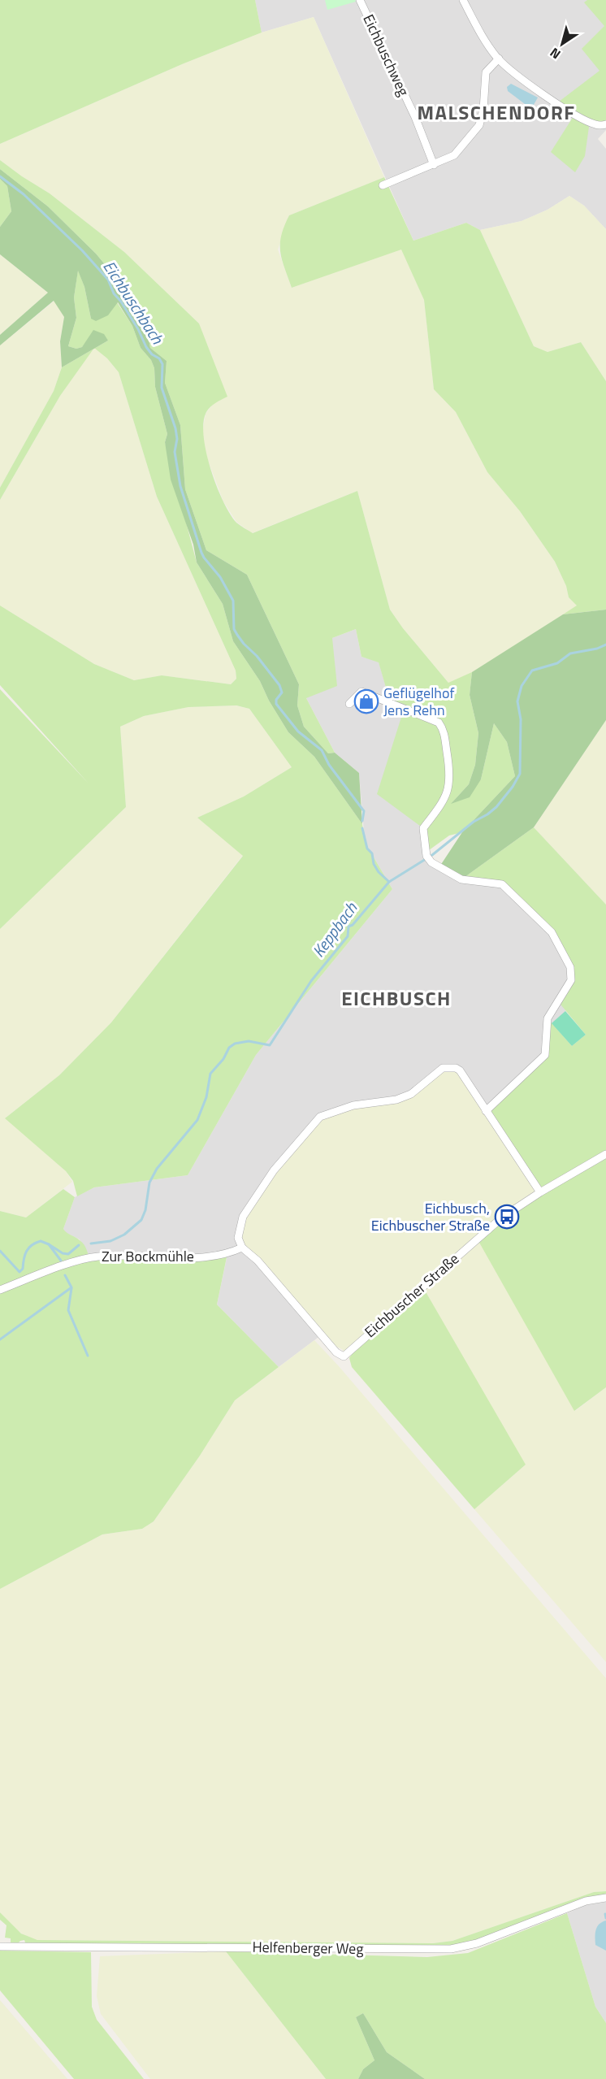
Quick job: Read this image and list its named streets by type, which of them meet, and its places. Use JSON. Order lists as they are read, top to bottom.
{
  "streets": {
    "street": [
      "Eichbuschweg",
      "Zur Bockmühle",
      "Eichbuscher Straße",
      "Helfenberger Weg"
    ]
  },
  "crossings": [
    ["Zur Bockmühle", "Eichbuscher Straße"]
  ],
  "districts": ["MALSCHENDORF", "EICHBUSCH"],
  "water": ["Eichbuschbach", "Keppbach"],
  "places": {
    "shop": ["Geflügelhof Jens Rehn"],
    "bus stop": ["Eichbusch, Eichbuscher Straße"]
  },
  "north": "bottom left"
}
